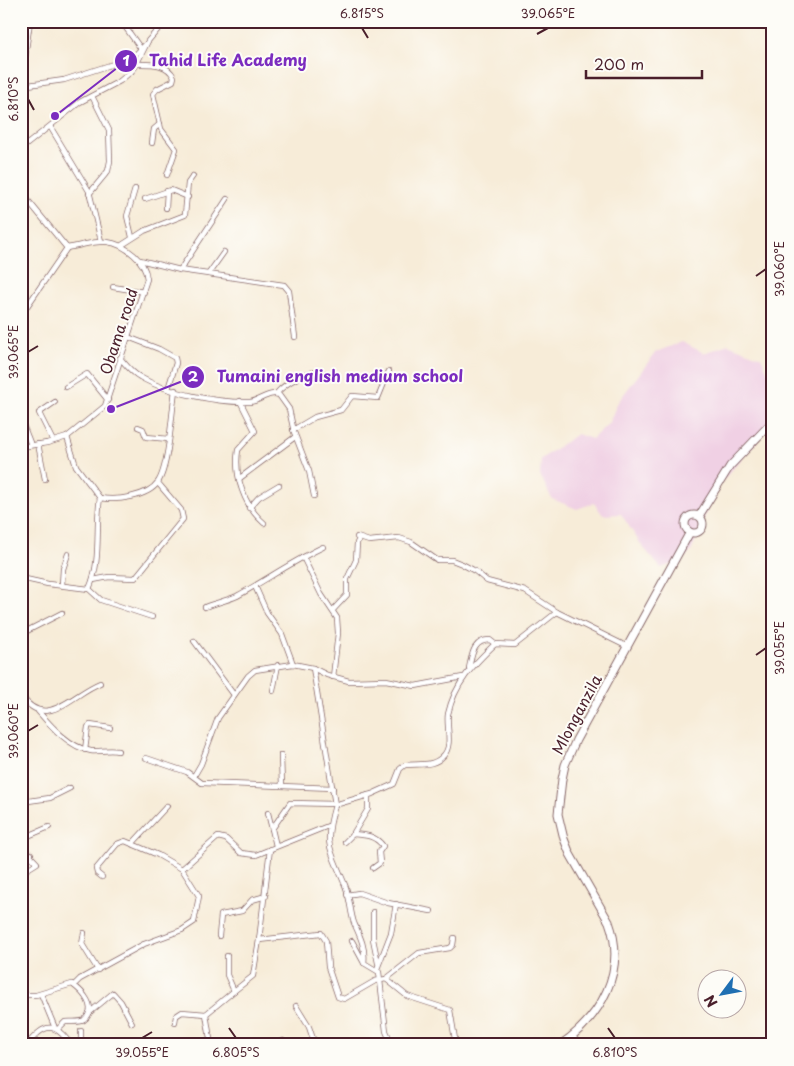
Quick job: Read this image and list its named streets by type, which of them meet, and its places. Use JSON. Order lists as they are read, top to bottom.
{
  "streets": {
    "street": ["Obama road", "Mlonganzila"]
  },
  "places": ["Tahid Life Academy", "Tumaini english medium school"],
  "scale_bar": "200 m",
  "north": "bottom left",
  "coordinates": [
    "6.815°S",
    "39.065°E",
    "6.810°S",
    "39.060°E",
    "39.055°E",
    "6.805°S"
  ]
}
